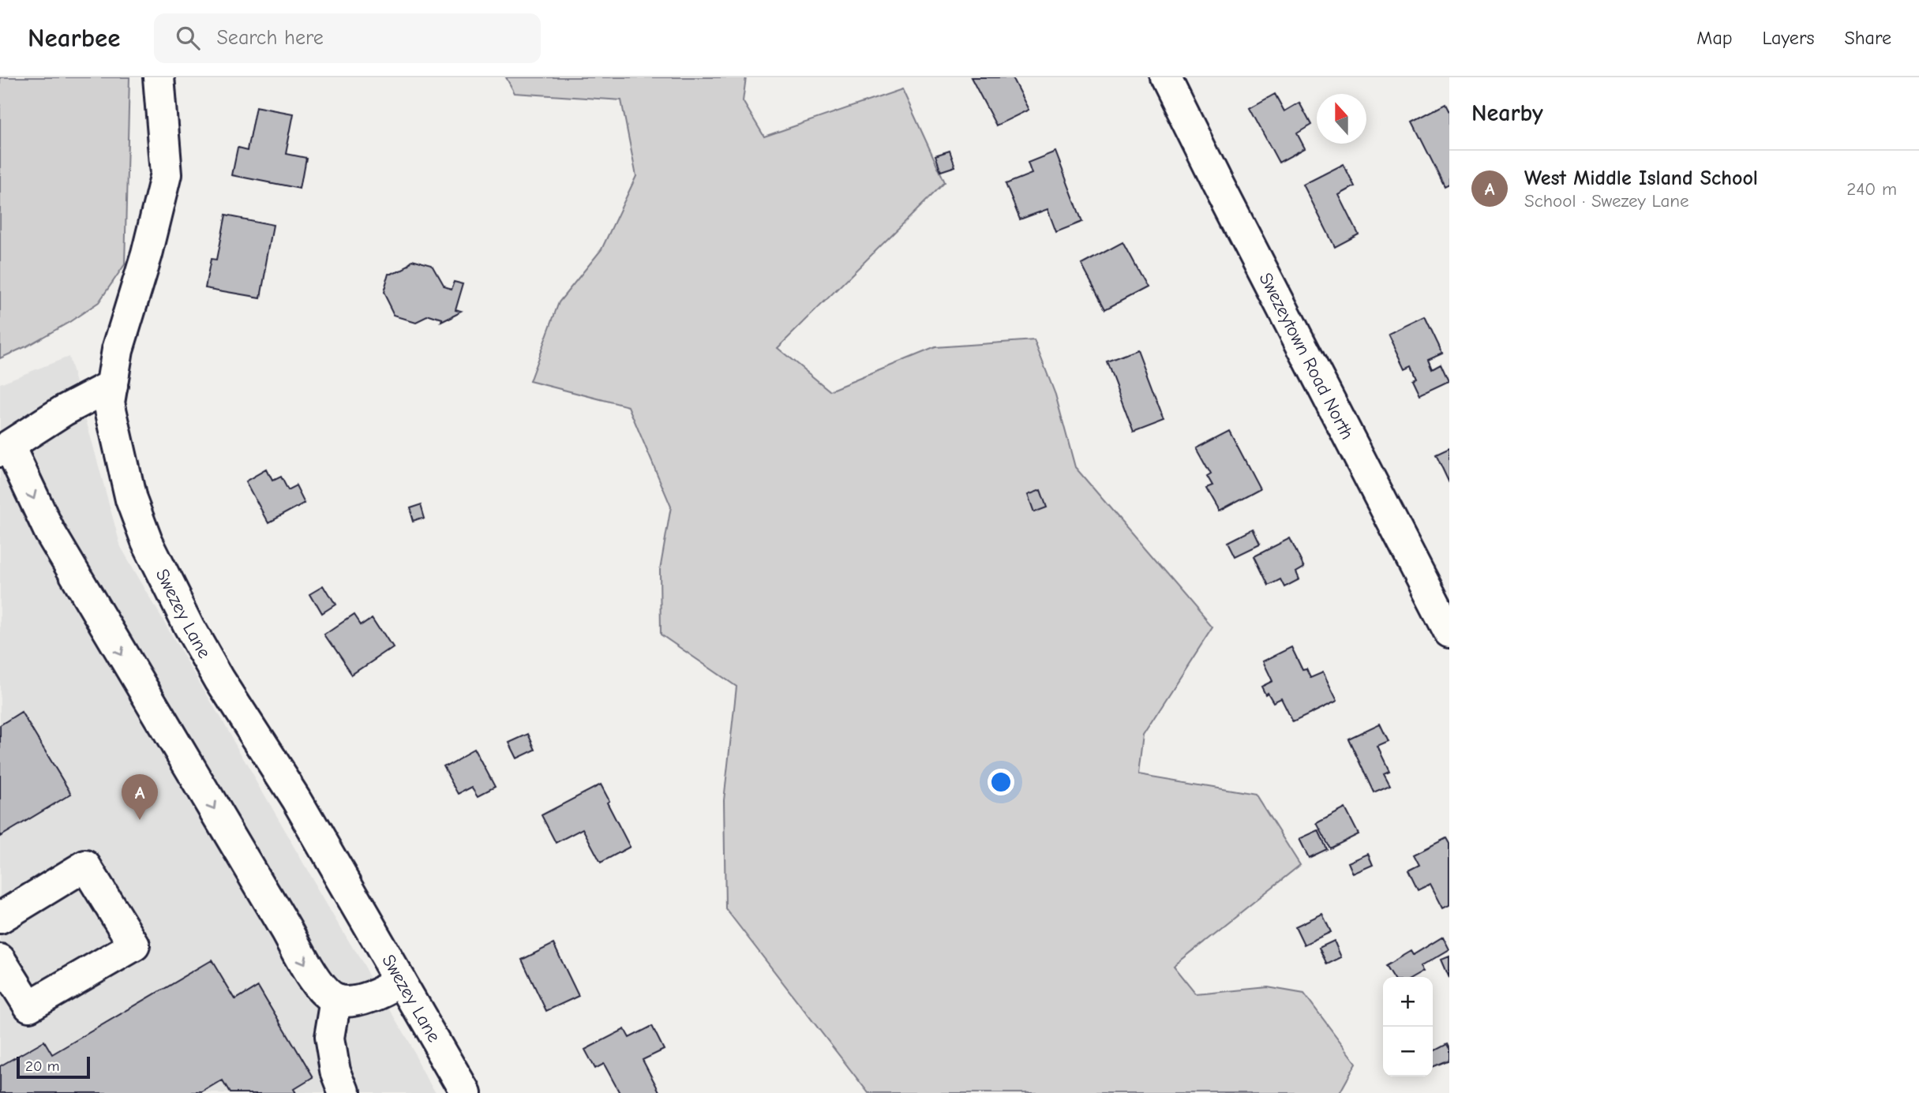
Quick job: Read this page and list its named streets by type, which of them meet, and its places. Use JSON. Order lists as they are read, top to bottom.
{
  "streets": {
    "street": ["Swezeytown Road North", "Swezey Lane"]
  },
  "scale_bar": "20 m",
  "north": "top",
  "page": {
    "header": "Nearbee",
    "search": "Search here",
    "nav": ["Map", "Layers", "Share"],
    "heading": "Nearby",
    "list": [
      {
        "mark": "A",
        "name": "West Middle Island School",
        "note": "School · Swezey Lane",
        "value": "240 m"
      }
    ],
    "pins": "A",
    "map_buttons": ["+", "−"],
    "scale": "20 m"
  }
}
